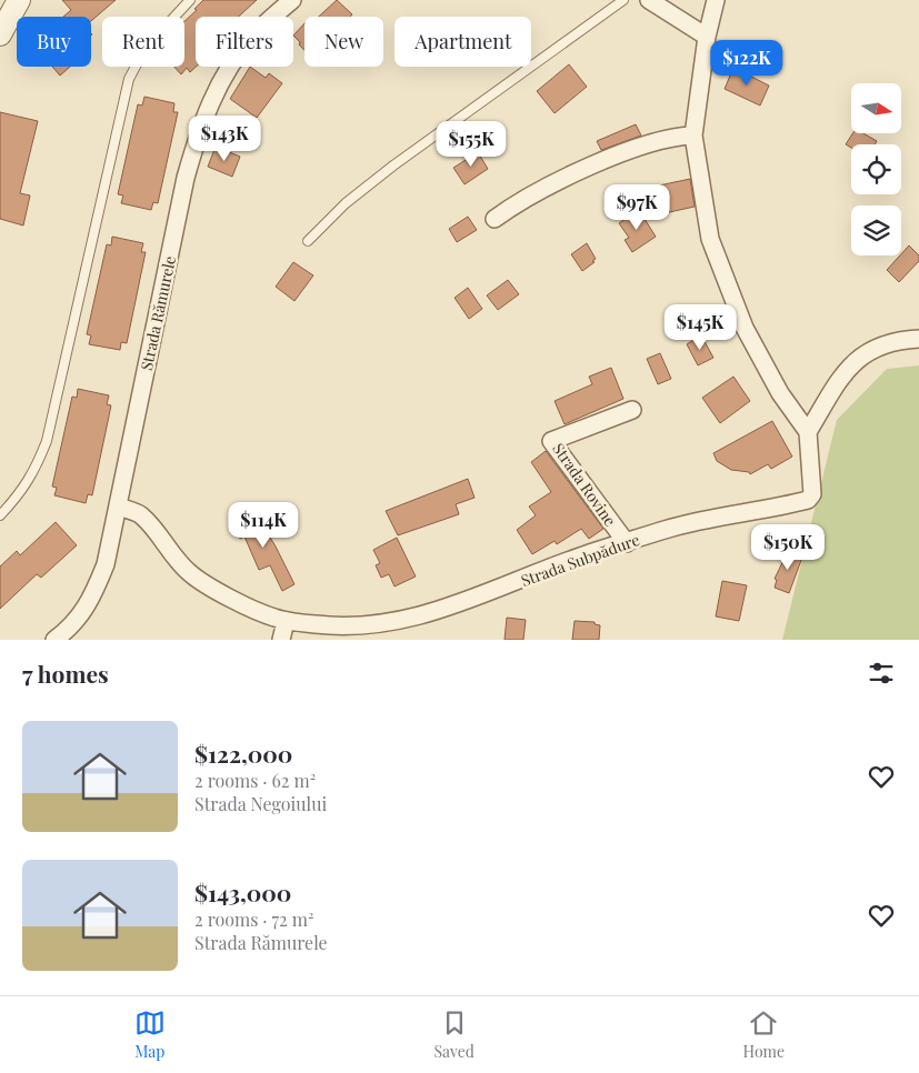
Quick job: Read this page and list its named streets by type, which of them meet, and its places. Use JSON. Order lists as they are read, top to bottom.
{
  "streets": {
    "street": ["Strada Rămurele", "Strada Rovine", "Strada Subpădure"]
  },
  "crossings": [
    ["Strada Rămurele", "Strada Subpădure"],
    ["Strada Rovine", "Strada Subpădure"]
  ],
  "north": "right",
  "page": {
    "chip": [
      "Buy",
      "Rent",
      "Filters",
      "New",
      "Apartment"
    ],
    "price": [
      "$122K",
      "$143K",
      "$155K",
      "$97K",
      "$145K",
      "$114K",
      "$150K"
    ],
    "heading": "7 homes",
    "list": [
      {
        "name": "$122,000",
        "note": "2 rooms · 62 m² · Strada Negoiului"
      },
      {
        "name": "$143,000",
        "note": "2 rooms · 72 m² · Strada Rămurele"
      }
    ],
    "tabs": ["Map", "Saved", "Home"]
  }
}
